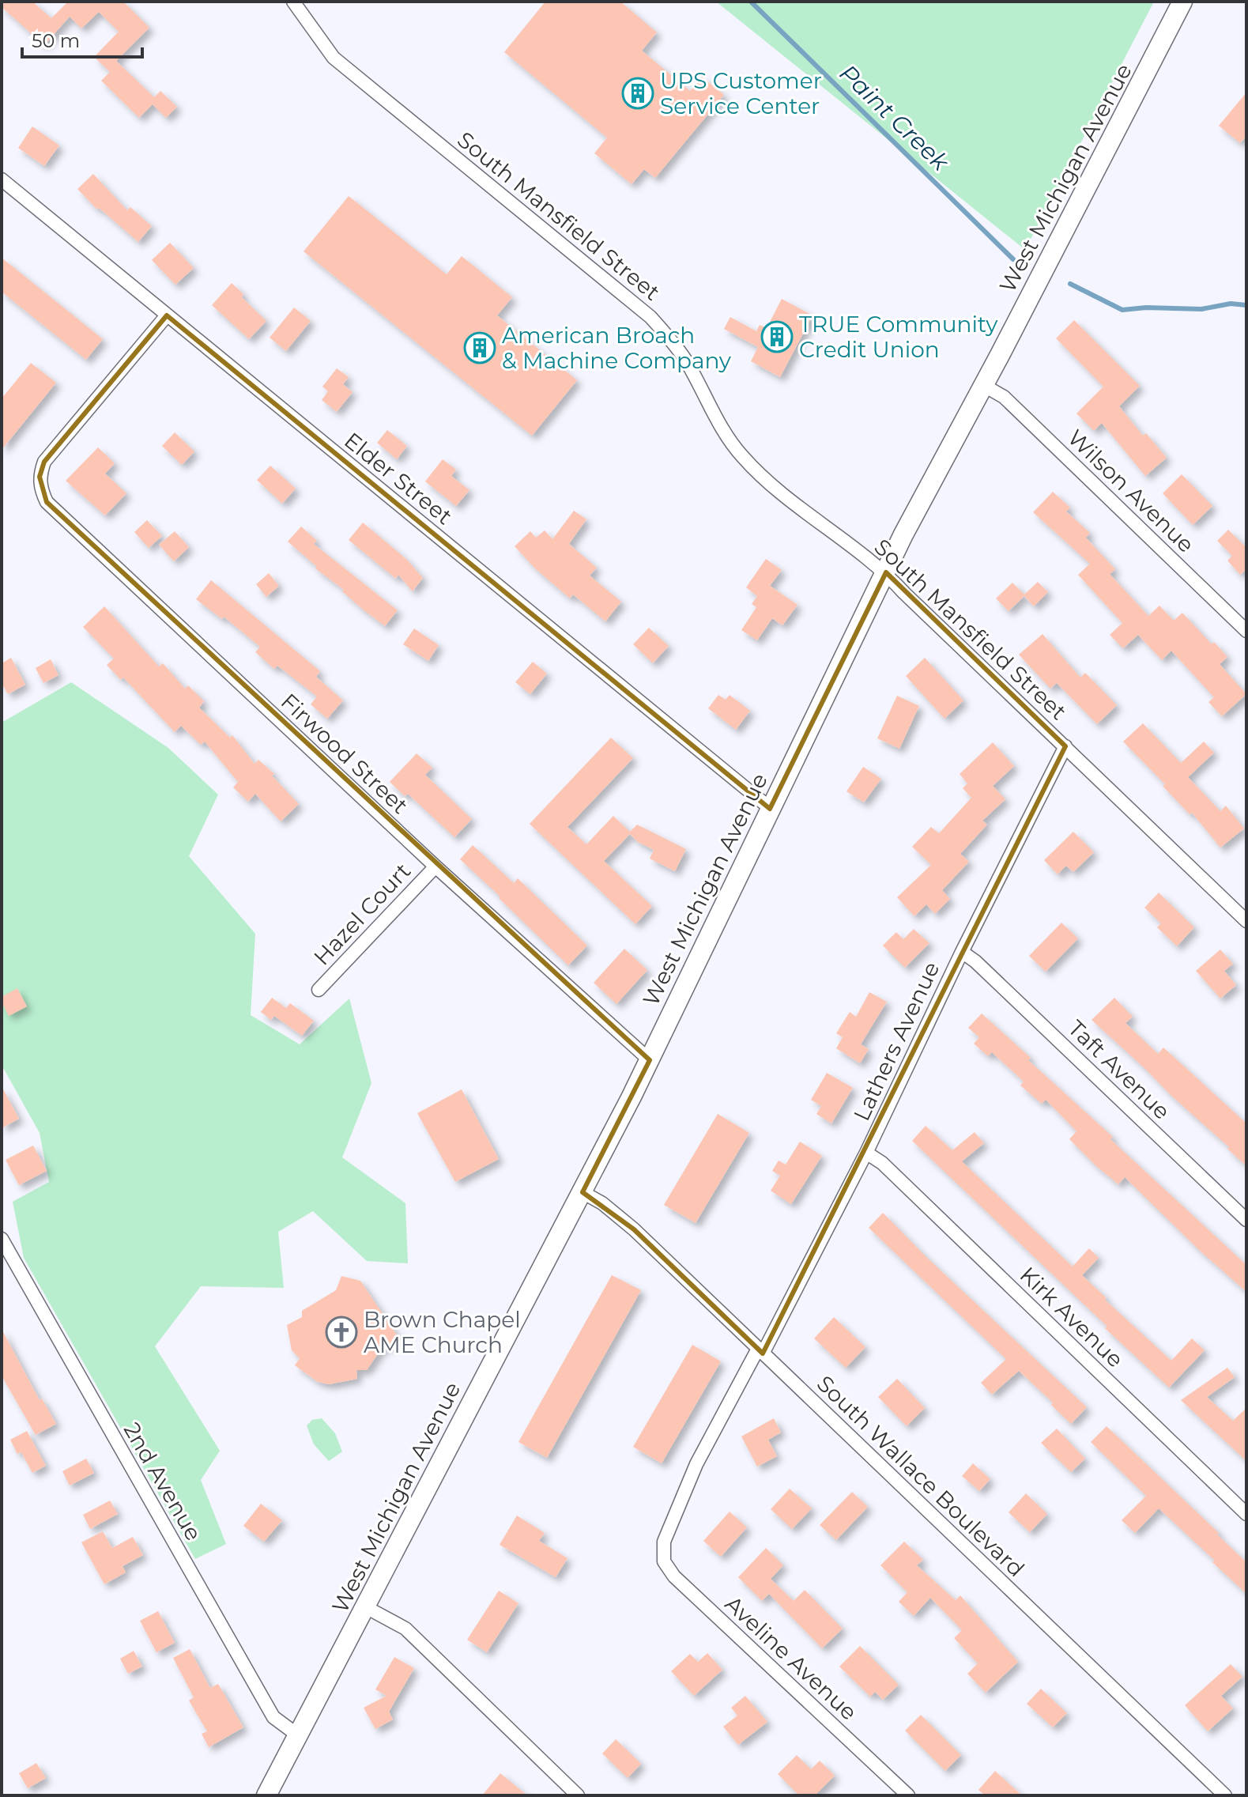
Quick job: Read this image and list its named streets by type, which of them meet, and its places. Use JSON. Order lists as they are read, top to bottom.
{
  "streets": {
    "main road": ["West Michigan Avenue"],
    "street": [
      "South Mansfield Street",
      "Elder Street",
      "Wilson Avenue",
      "Firwood Street",
      "Hazel Court",
      "Lathers Avenue",
      "Taft Avenue",
      "Kirk Avenue",
      "South Wallace Boulevard",
      "2nd Avenue",
      "Aveline Avenue"
    ]
  },
  "crossings": [
    ["West Michigan Avenue", "South Mansfield Street"],
    ["West Michigan Avenue", "Elder Street"],
    ["West Michigan Avenue", "Wilson Avenue"],
    ["West Michigan Avenue", "Firwood Street"],
    ["West Michigan Avenue", "South Wallace Boulevard"],
    ["West Michigan Avenue", "2nd Avenue"],
    ["South Mansfield Street", "Lathers Avenue"],
    ["Elder Street", "Firwood Street"],
    ["Firwood Street", "Hazel Court"],
    ["Lathers Avenue", "Taft Avenue"],
    ["Lathers Avenue", "Kirk Avenue"],
    ["Lathers Avenue", "South Wallace Boulevard"],
    ["Lathers Avenue", "Aveline Avenue"]
  ],
  "water": ["Paint Creek"],
  "places": {
    "building": ["UPS Customer Service Center", "TRUE Community Credit Union", "American Broach & Machine Company"],
    "church": ["Brown Chapel AME Church"]
  },
  "scale_bar": "50 m"
}
